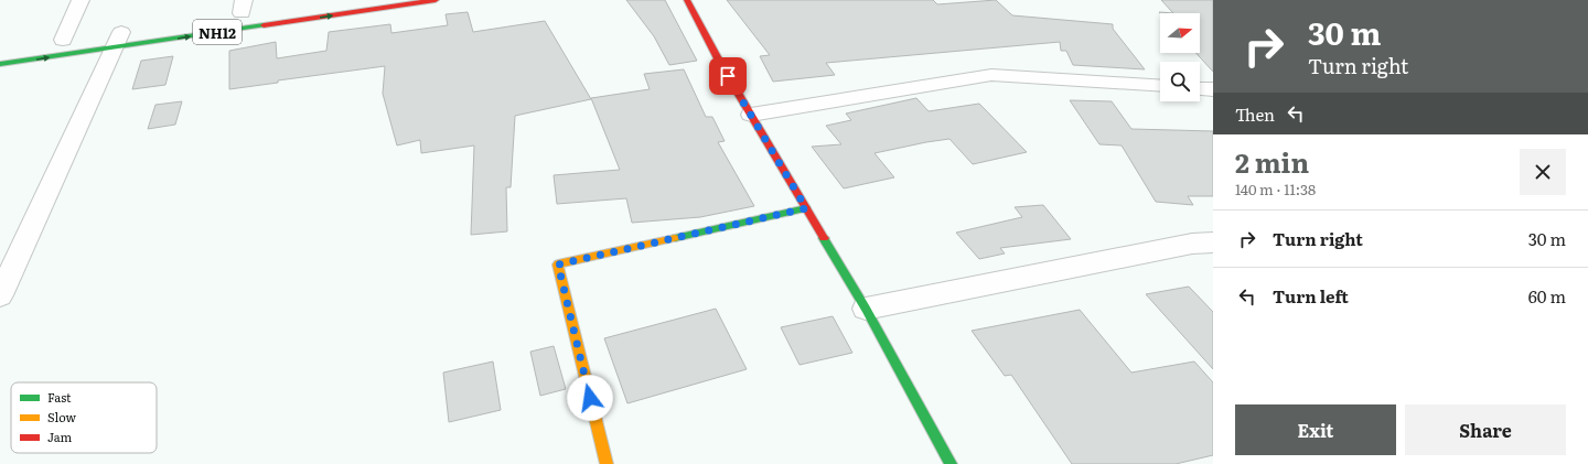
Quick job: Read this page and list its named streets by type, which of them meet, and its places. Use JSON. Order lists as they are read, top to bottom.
{
  "streets": {
    "main road": ["NH12"]
  },
  "legend": ["Fast", "Slow", "Jam"],
  "north": "right",
  "page": {
    "turn": ["30 m", "Turn right"],
    "then": "Then",
    "heading": ["2 min", "140 m · 11:38"],
    "list": [
      {
        "name": "Turn right",
        "value": "30 m"
      },
      {
        "name": "Turn left",
        "value": "60 m"
      }
    ],
    "buttons": ["Exit", "Share"]
  }
}
